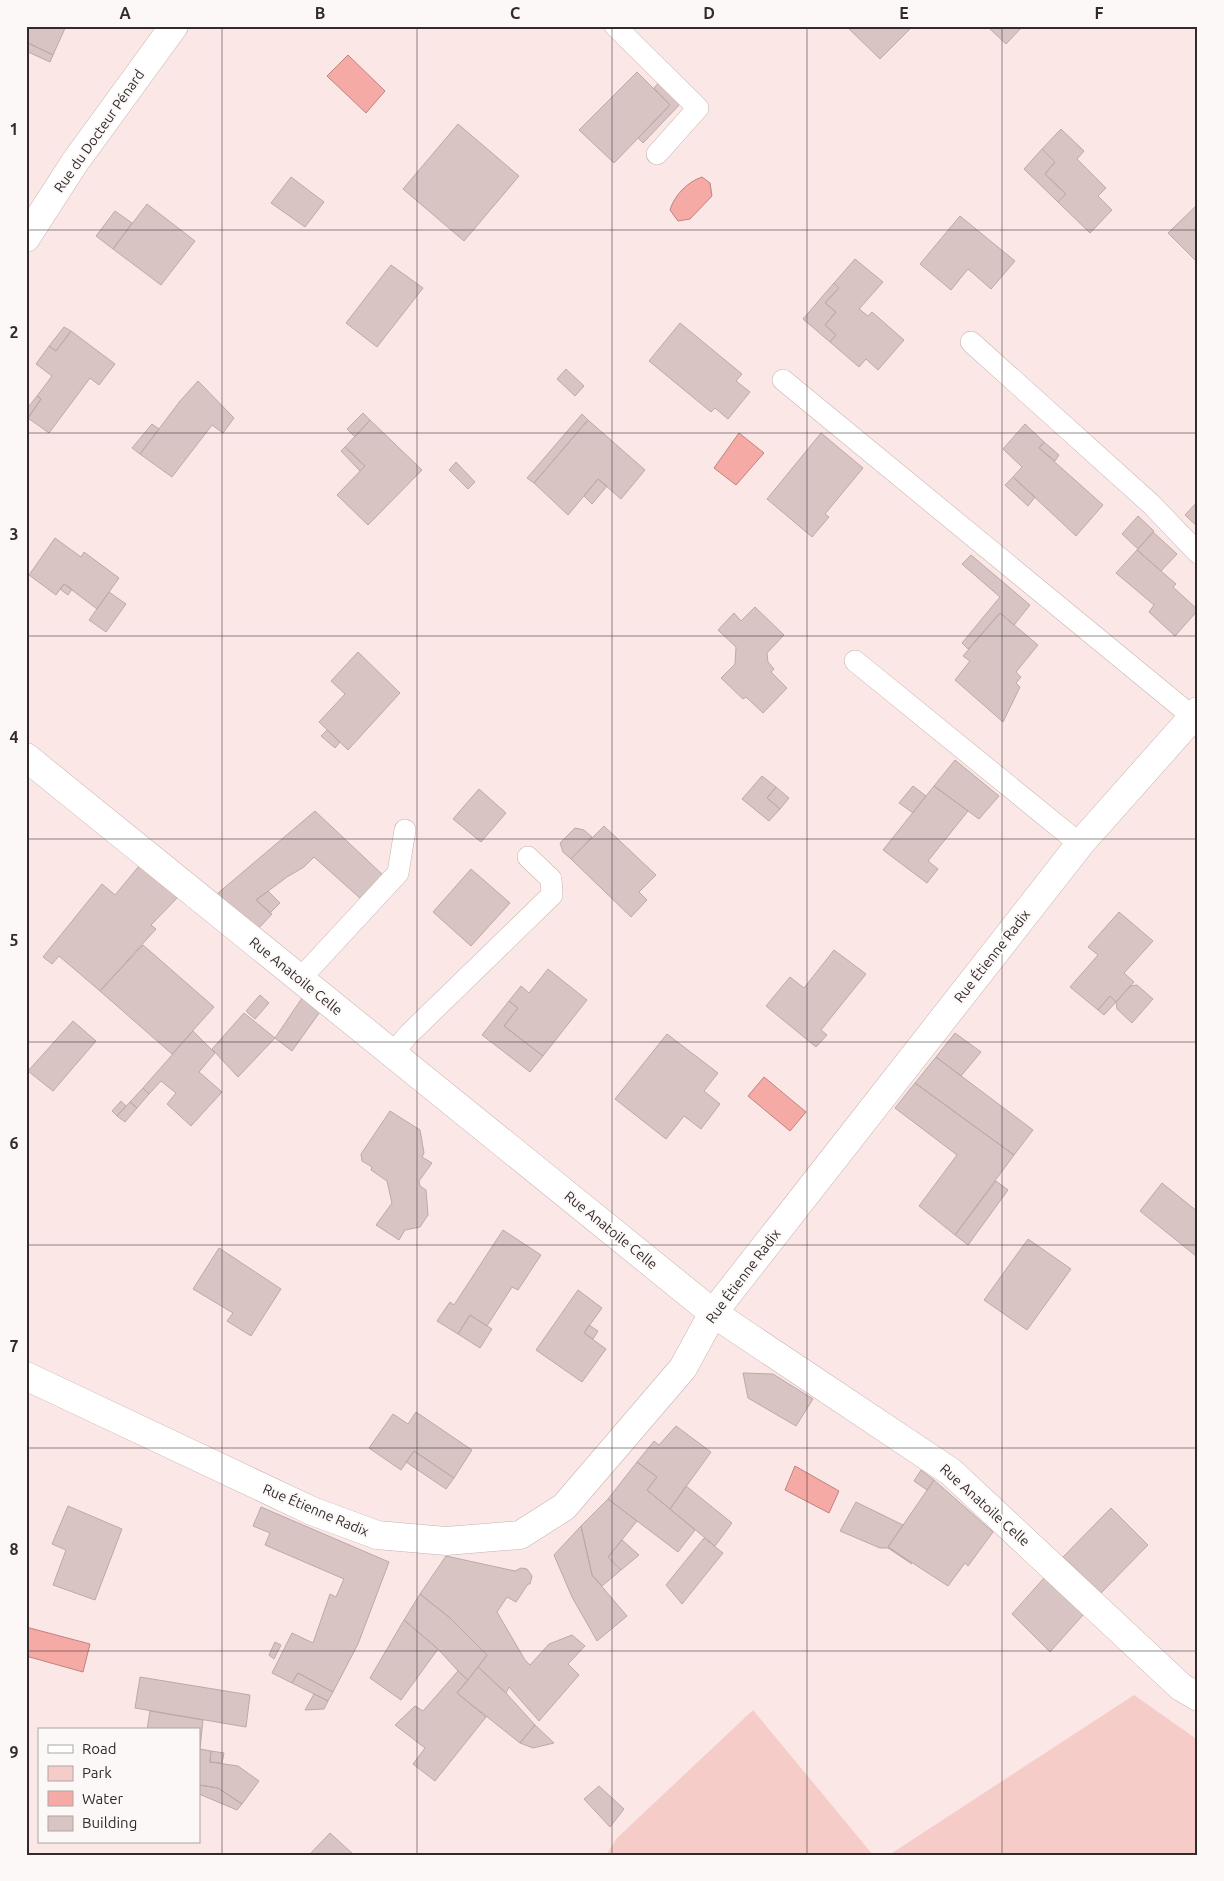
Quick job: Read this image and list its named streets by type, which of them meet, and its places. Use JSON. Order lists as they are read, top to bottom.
{
  "streets": {
    "street": ["Rue du Docteur Pénard", "Rue Étienne Radix", "Rue Anatoile Celle"]
  },
  "crossings": [
    ["Rue Étienne Radix", "Rue Anatoile Celle"]
  ],
  "legend": [
    "Road",
    "Park",
    "Water",
    "Building"
  ],
  "grid": {
    "columns": [
      "A",
      "B",
      "C",
      "D",
      "E",
      "F"
    ],
    "rows": [
      "1",
      "2",
      "3",
      "4",
      "5",
      "6",
      "7",
      "8",
      "9"
    ]
  }
}
